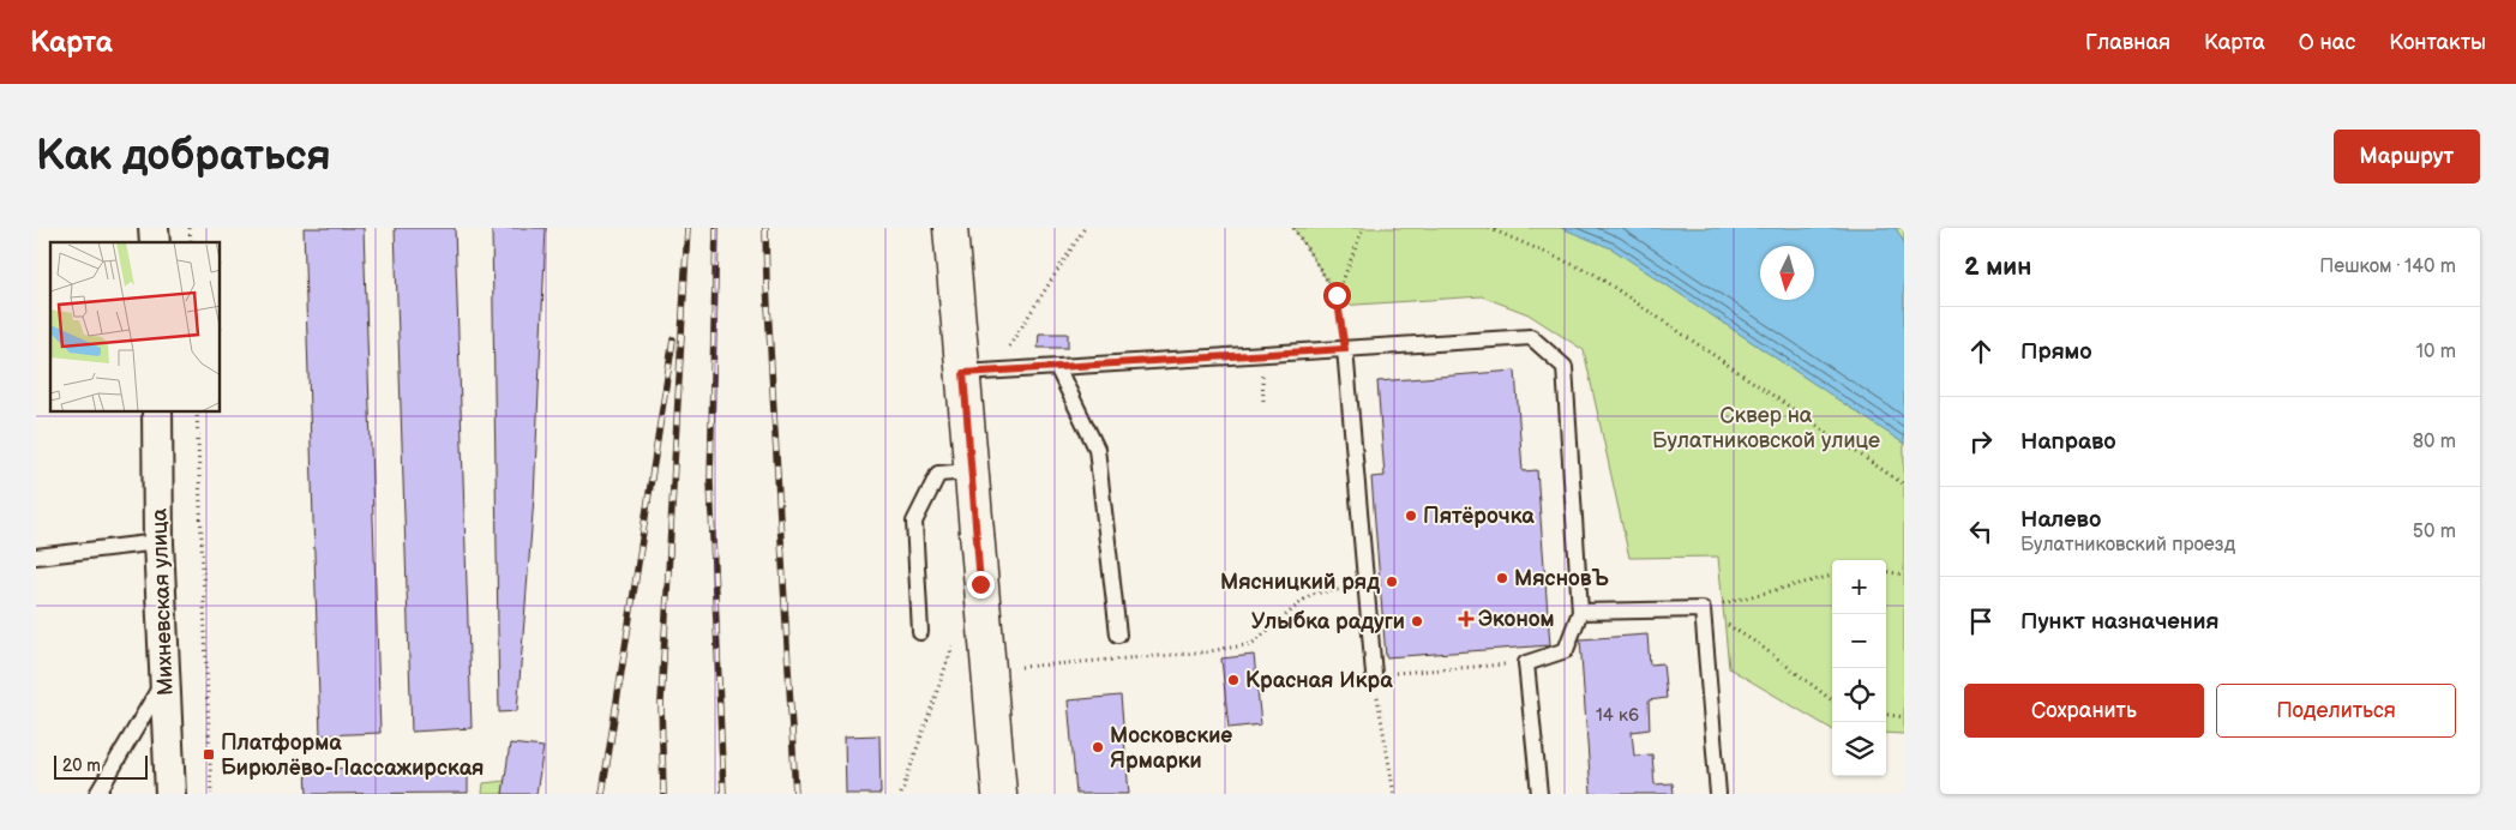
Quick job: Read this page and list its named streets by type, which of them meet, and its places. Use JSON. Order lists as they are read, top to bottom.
{
  "streets": {
    "street": ["Михневская улица"]
  },
  "parks": ["Сквер на Булатниковской улице"],
  "places": {
    "other": [
      "Пятёрочка",
      "МясновЪ",
      "Мясницкий ряд",
      "Улыбка радуги",
      "Красная Икра",
      "Московские Ярмарки"
    ],
    "health": ["Эконом"],
    "transit": ["Платформа Бирюлёво-Пассажирская"]
  },
  "house_numbers": ["14 к6"],
  "scale_bar": "20 m",
  "north": "bottom",
  "page": {
    "header": "Карта",
    "nav": [
      "Главная",
      "Карта",
      "О нас",
      "Контакты"
    ],
    "buttons": [
      "Маршрут",
      ["Сохранить", "Поделиться"]
    ],
    "title": "Как добраться",
    "heading": ["2 мин", "Пешком · 140 m"],
    "list": [
      ["Прямо", "10 m"],
      ["Направо", "80 m"],
      ["Налево", "Булатниковский проезд", "50 m"],
      "Пункт назначения"
    ],
    "map_buttons": ["+", "−"],
    "scale": "20 m"
  }
}
